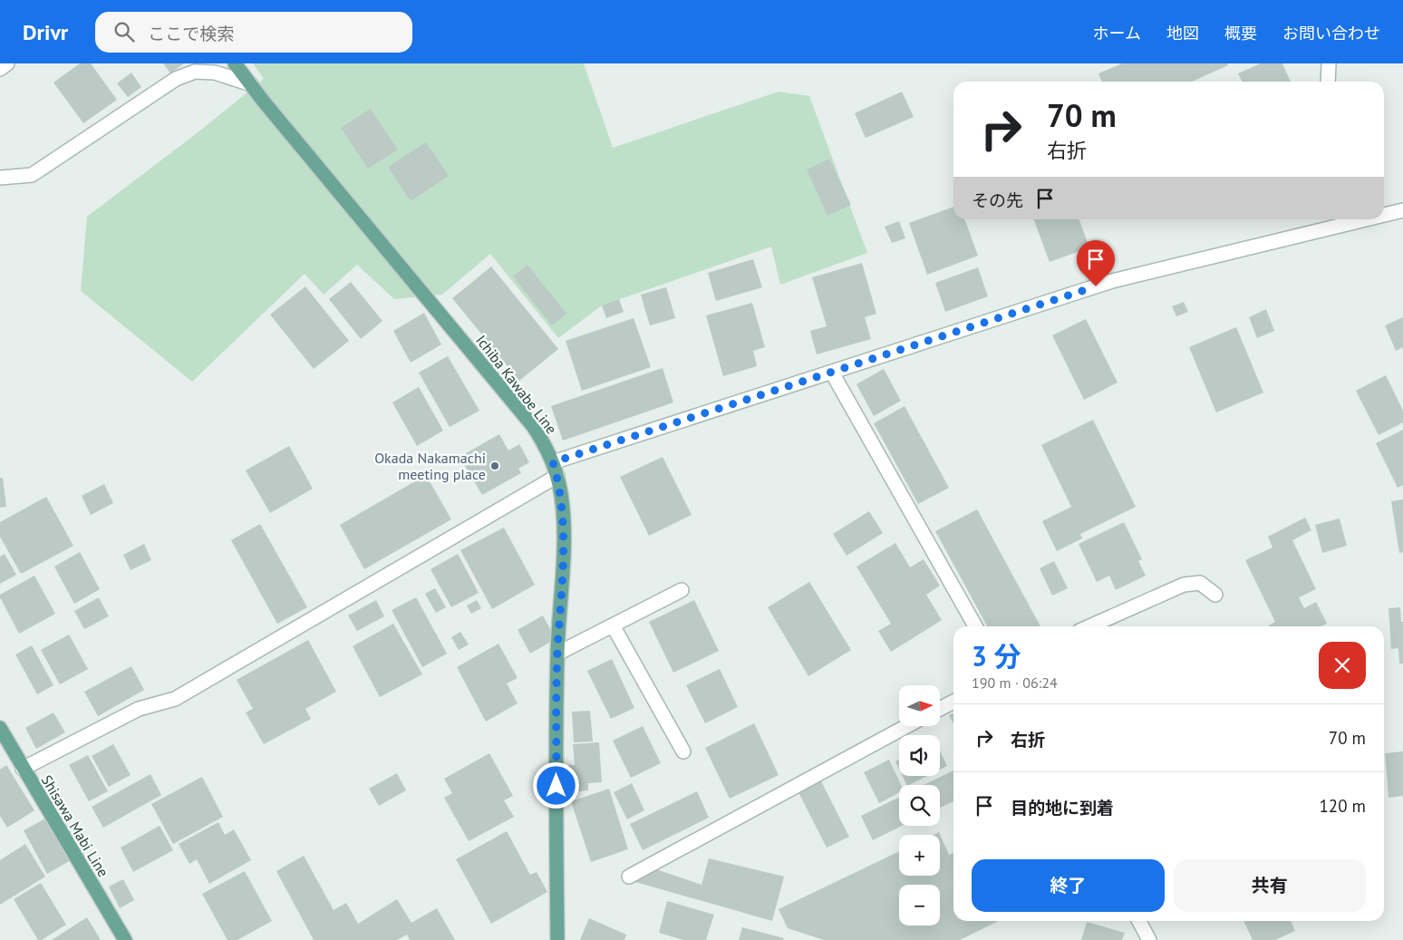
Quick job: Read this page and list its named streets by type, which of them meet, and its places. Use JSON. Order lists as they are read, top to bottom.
{
  "streets": {
    "main road": ["Ichiba Kawabe Line", "Shisawa Mabi Line"]
  },
  "places": ["Okada Nakamachi meeting place"],
  "north": "right",
  "page": {
    "header": "Drivr",
    "search": "ここで検索",
    "nav": [
      "ホーム",
      "地図",
      "概要",
      "お問い合わせ"
    ],
    "turn": ["70 m", "右折"],
    "then": "その先",
    "heading": ["3 分", "190 m · 06:24"],
    "map_buttons": ["+", "−"],
    "list": [
      {
        "name": "右折",
        "value": "70 m"
      },
      {
        "name": "目的地に到着",
        "value": "120 m"
      }
    ],
    "buttons": ["終了", "共有"]
  }
}
